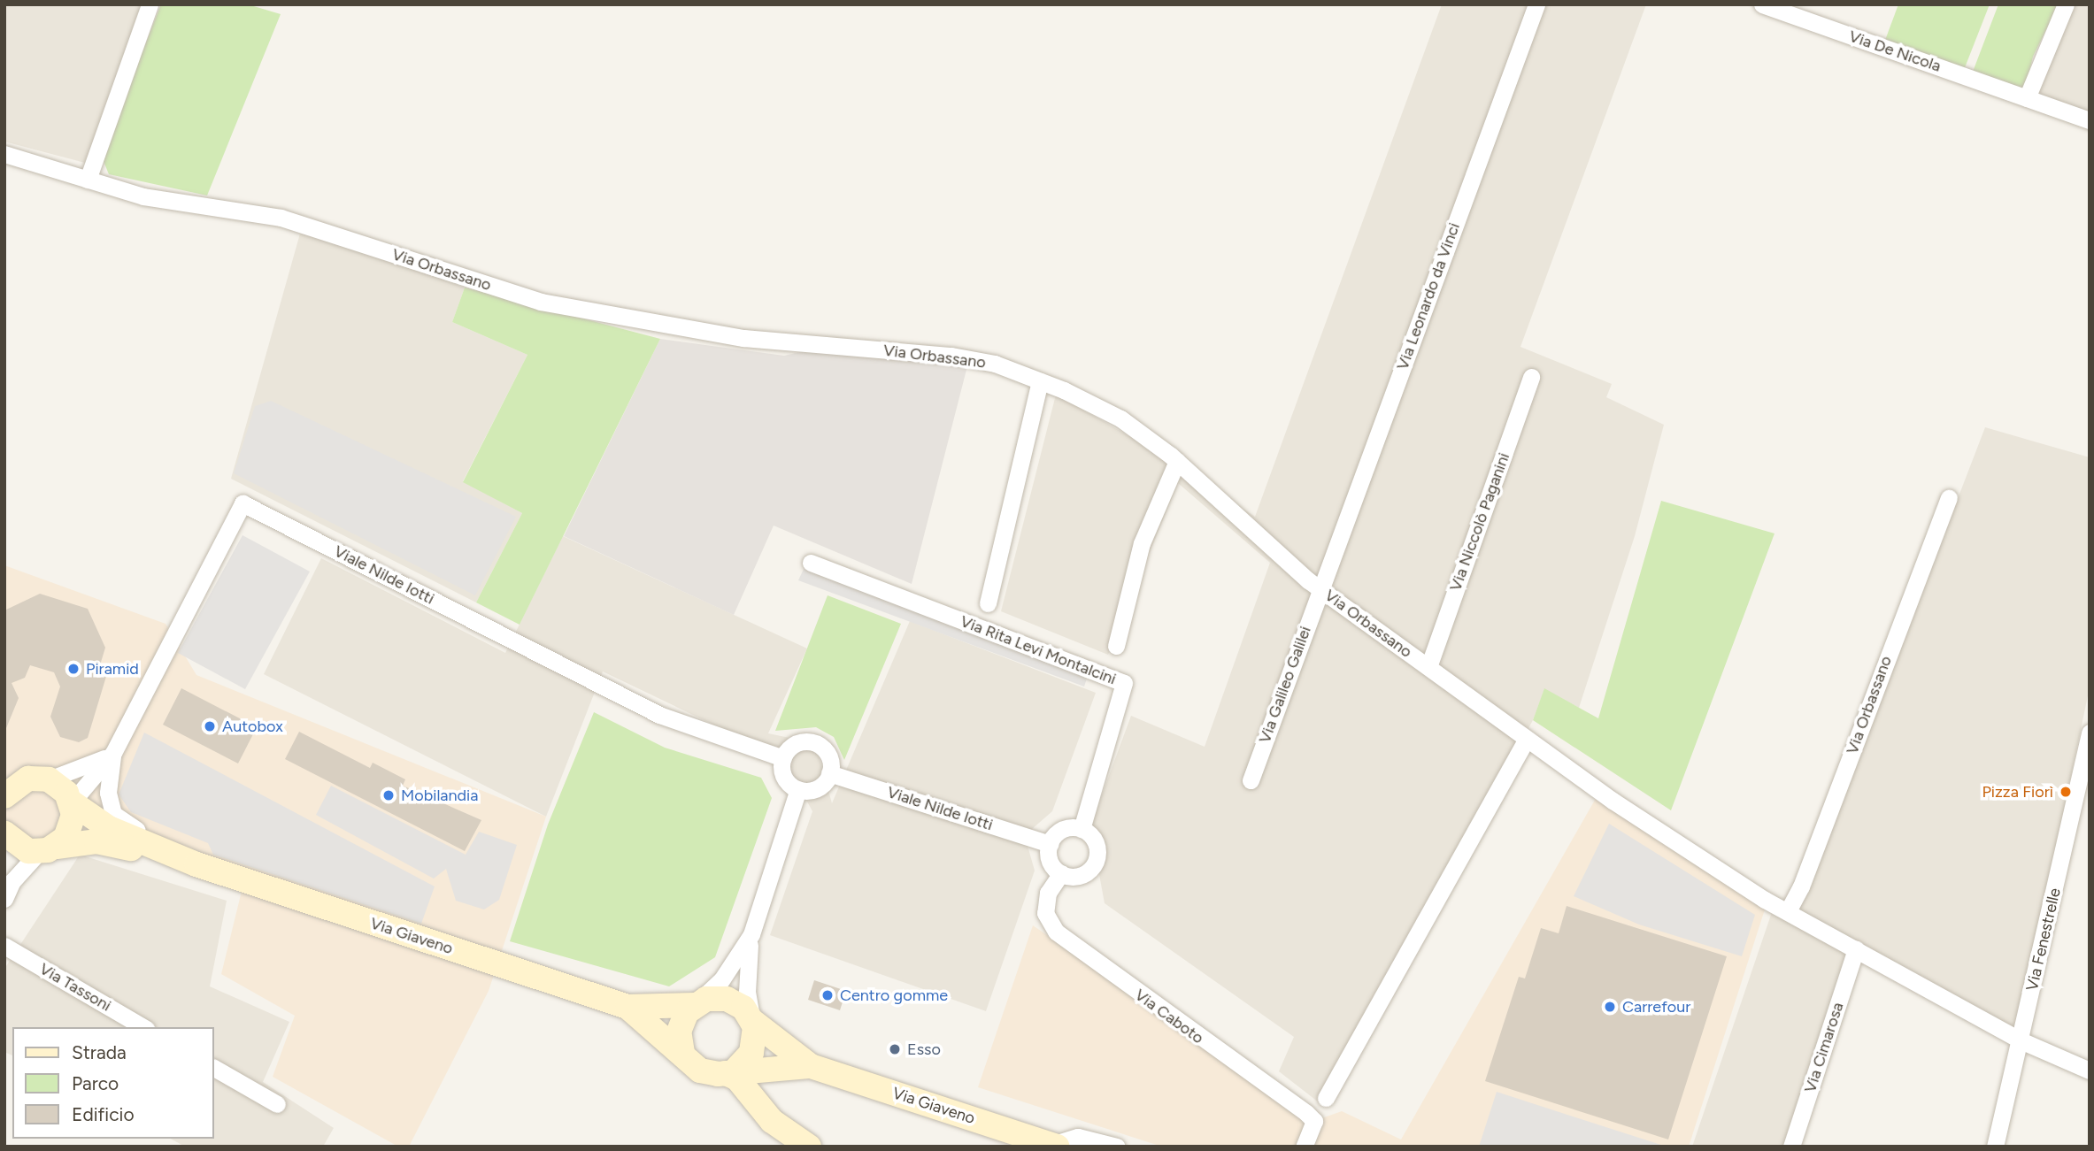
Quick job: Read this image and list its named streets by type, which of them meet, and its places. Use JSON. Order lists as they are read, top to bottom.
{
  "streets": {
    "main road": ["Via Giaveno"],
    "street": [
      "Via De Nicola",
      "Via Orbassano",
      "Via Leonardo da Vinci",
      "Via Niccolò Paganini",
      "Viale Nilde Iotti",
      "Via Rita Levi Montalcini",
      "Via Galileo Galilei",
      "Via Fenestrelle",
      "Via Tassoni",
      "Via Caboto",
      "Via Cimarosa"
    ]
  },
  "crossings": [
    ["Via Orbassano", "Via Leonardo da Vinci"],
    ["Via Orbassano", "Via Niccolò Paganini"],
    ["Via Orbassano", "Via Galileo Galilei"],
    ["Via Orbassano", "Via Fenestrelle"],
    ["Via Orbassano", "Via Cimarosa"],
    ["Via Leonardo da Vinci", "Via Galileo Galilei"],
    ["Viale Nilde Iotti", "Via Rita Levi Montalcini"],
    ["Viale Nilde Iotti", "Via Giaveno"],
    ["Viale Nilde Iotti", "Via Caboto"],
    ["Via Rita Levi Montalcini", "Via Caboto"]
  ],
  "places": [
    "Piramid",
    "Autobox",
    "Pizza Fiorì",
    "Mobilandia",
    "Centro gomme",
    "Carrefour",
    "Esso"
  ],
  "legend": ["Strada", "Parco", "Edificio"]
}
